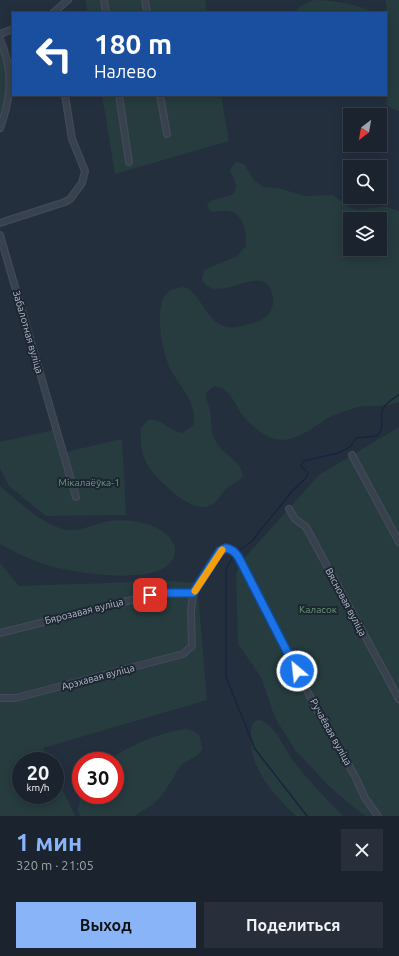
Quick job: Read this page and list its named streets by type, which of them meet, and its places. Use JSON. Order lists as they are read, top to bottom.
{
  "streets": {
    "street": [
      "Забалотная вуліца",
      "Вясновая вуліца",
      "Бярозавая вуліца",
      "Арэхавая вуліца",
      "Ручаёвая вуліца"
    ]
  },
  "crossings": [
    ["Бярозавая вуліца", "Арэхавая вуліца"],
    ["Бярозавая вуліца", "Ручаёвая вуліца"],
    ["Арэхавая вуліца", "Ручаёвая вуліца"]
  ],
  "parks": ["Мікалаёўка-1", "Каласок"],
  "north": "bottom left",
  "page": {
    "turn": ["180 m", "Налево"],
    "speed": "20 km/h",
    "limit": "30",
    "heading": ["1 мин", "320 m · 21:05"],
    "buttons": ["Выход", "Поделиться"]
  }
}
